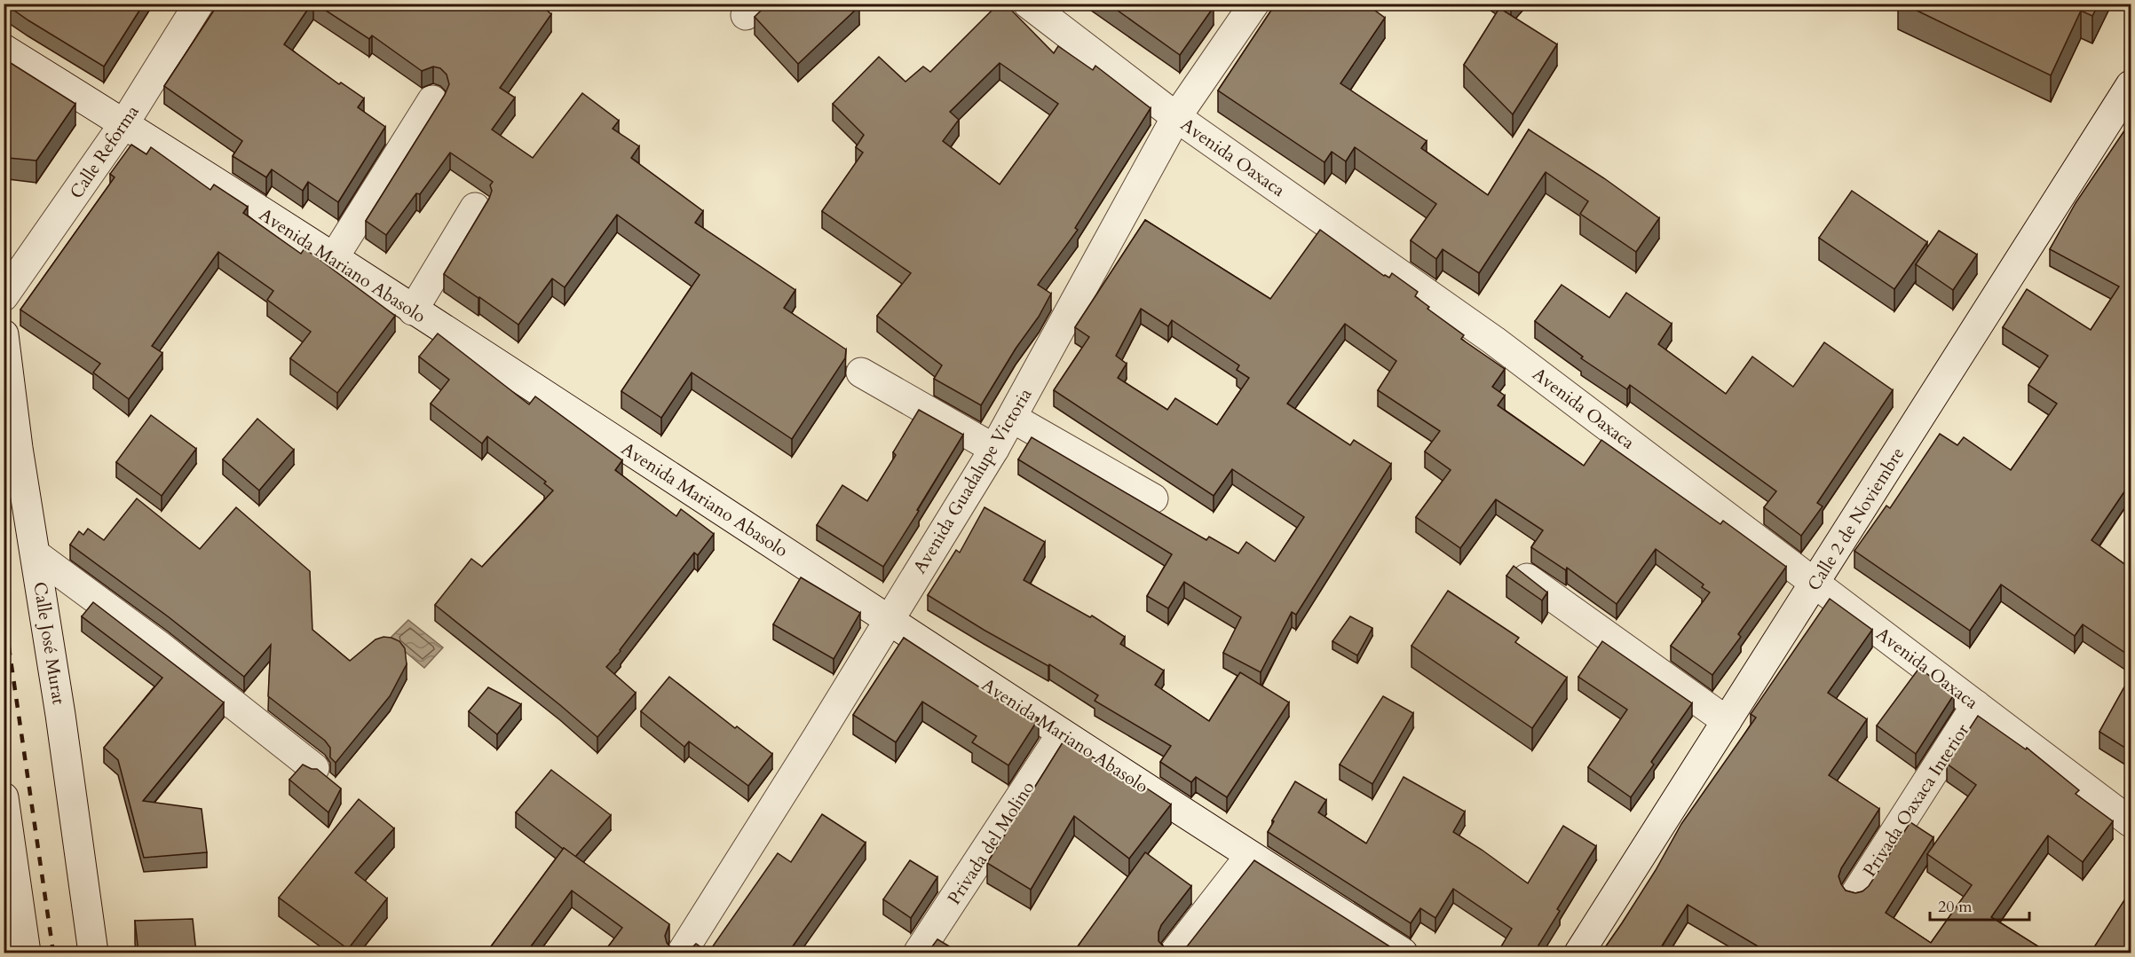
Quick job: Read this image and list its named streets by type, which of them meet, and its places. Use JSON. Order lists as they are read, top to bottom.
{
  "streets": {
    "street": [
      "Calle Reforma",
      "Avenida Oaxaca",
      "Avenida Mariano Abasolo",
      "Avenida Guadalupe Victoria",
      "Calle 2 de Noviembre",
      "Calle José Murat",
      "Privada Oaxaca Interior",
      "Privada del Molino"
    ]
  },
  "crossings": [
    ["Calle Reforma", "Avenida Mariano Abasolo"],
    ["Avenida Oaxaca", "Avenida Guadalupe Victoria"],
    ["Avenida Oaxaca", "Calle 2 de Noviembre"],
    ["Avenida Oaxaca", "Privada Oaxaca Interior"],
    ["Avenida Mariano Abasolo", "Avenida Guadalupe Victoria"],
    ["Avenida Mariano Abasolo", "Privada del Molino"]
  ],
  "scale_bar": "20 m"
}
